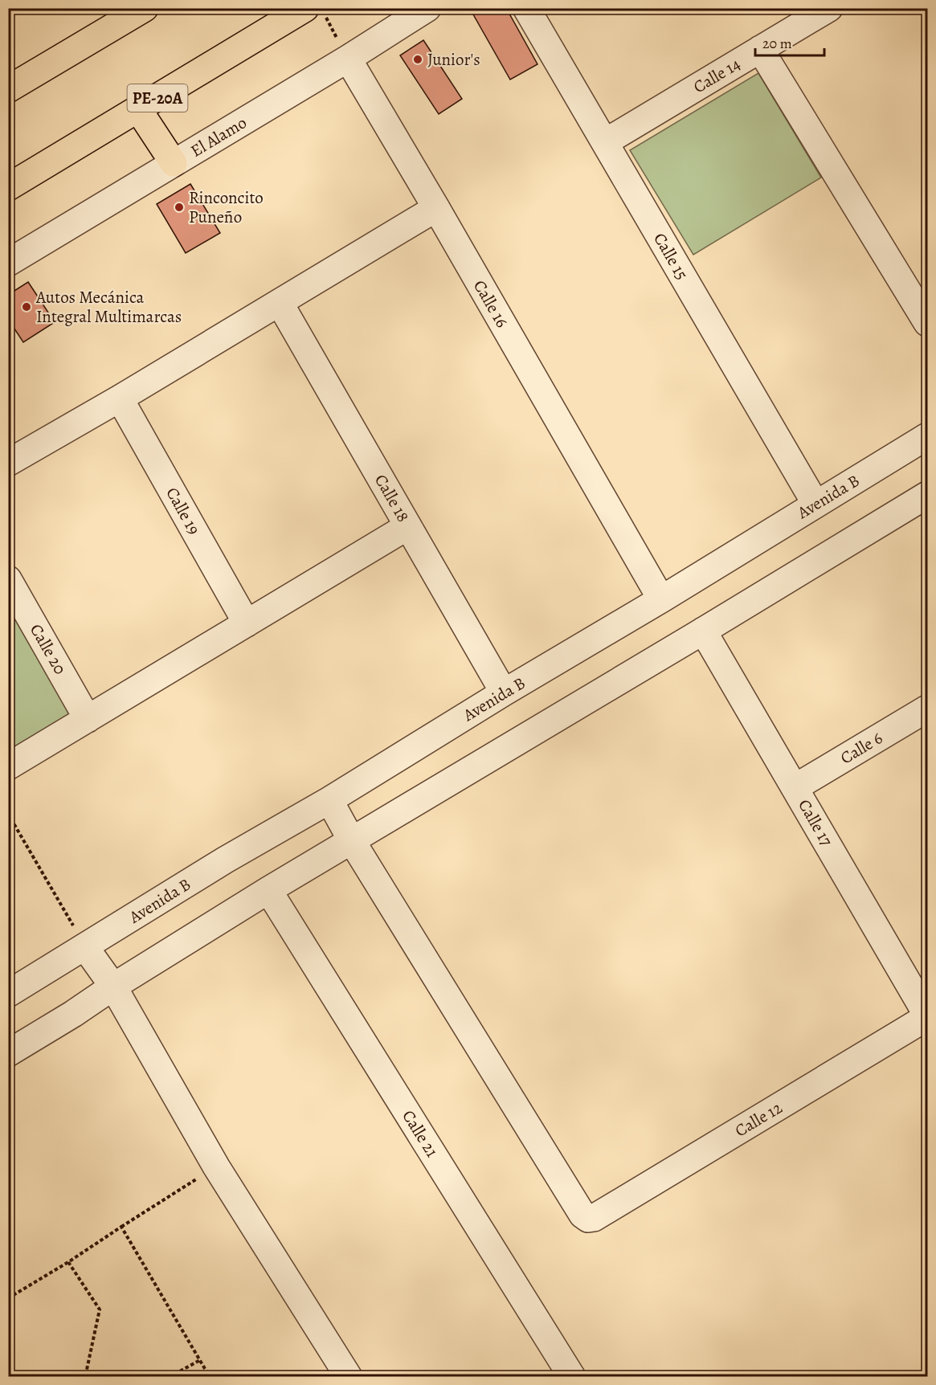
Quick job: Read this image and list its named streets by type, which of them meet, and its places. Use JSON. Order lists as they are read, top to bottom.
{
  "streets": {
    "main road": ["PE-20A"],
    "street": [
      "Calle 14",
      "El Alamo",
      "Calle 15",
      "Calle 16",
      "Avenida B",
      "Calle 18",
      "Calle 19",
      "Calle 20",
      "Calle 6",
      "Calle 17",
      "Calle 12",
      "Calle 21"
    ]
  },
  "crossings": [
    ["Calle 14", "Calle 15"],
    ["El Alamo", "Calle 16"],
    ["Calle 15", "Avenida B"],
    ["Calle 16", "Avenida B"],
    ["Avenida B", "Calle 18"],
    ["Calle 6", "Calle 17"],
    ["Calle 17", "Calle 12"]
  ],
  "places": ["Junior's", "Rinconcito Puneño", "Autos Mecánica Integral Multimarcas"],
  "scale_bar": "20 m"
}
